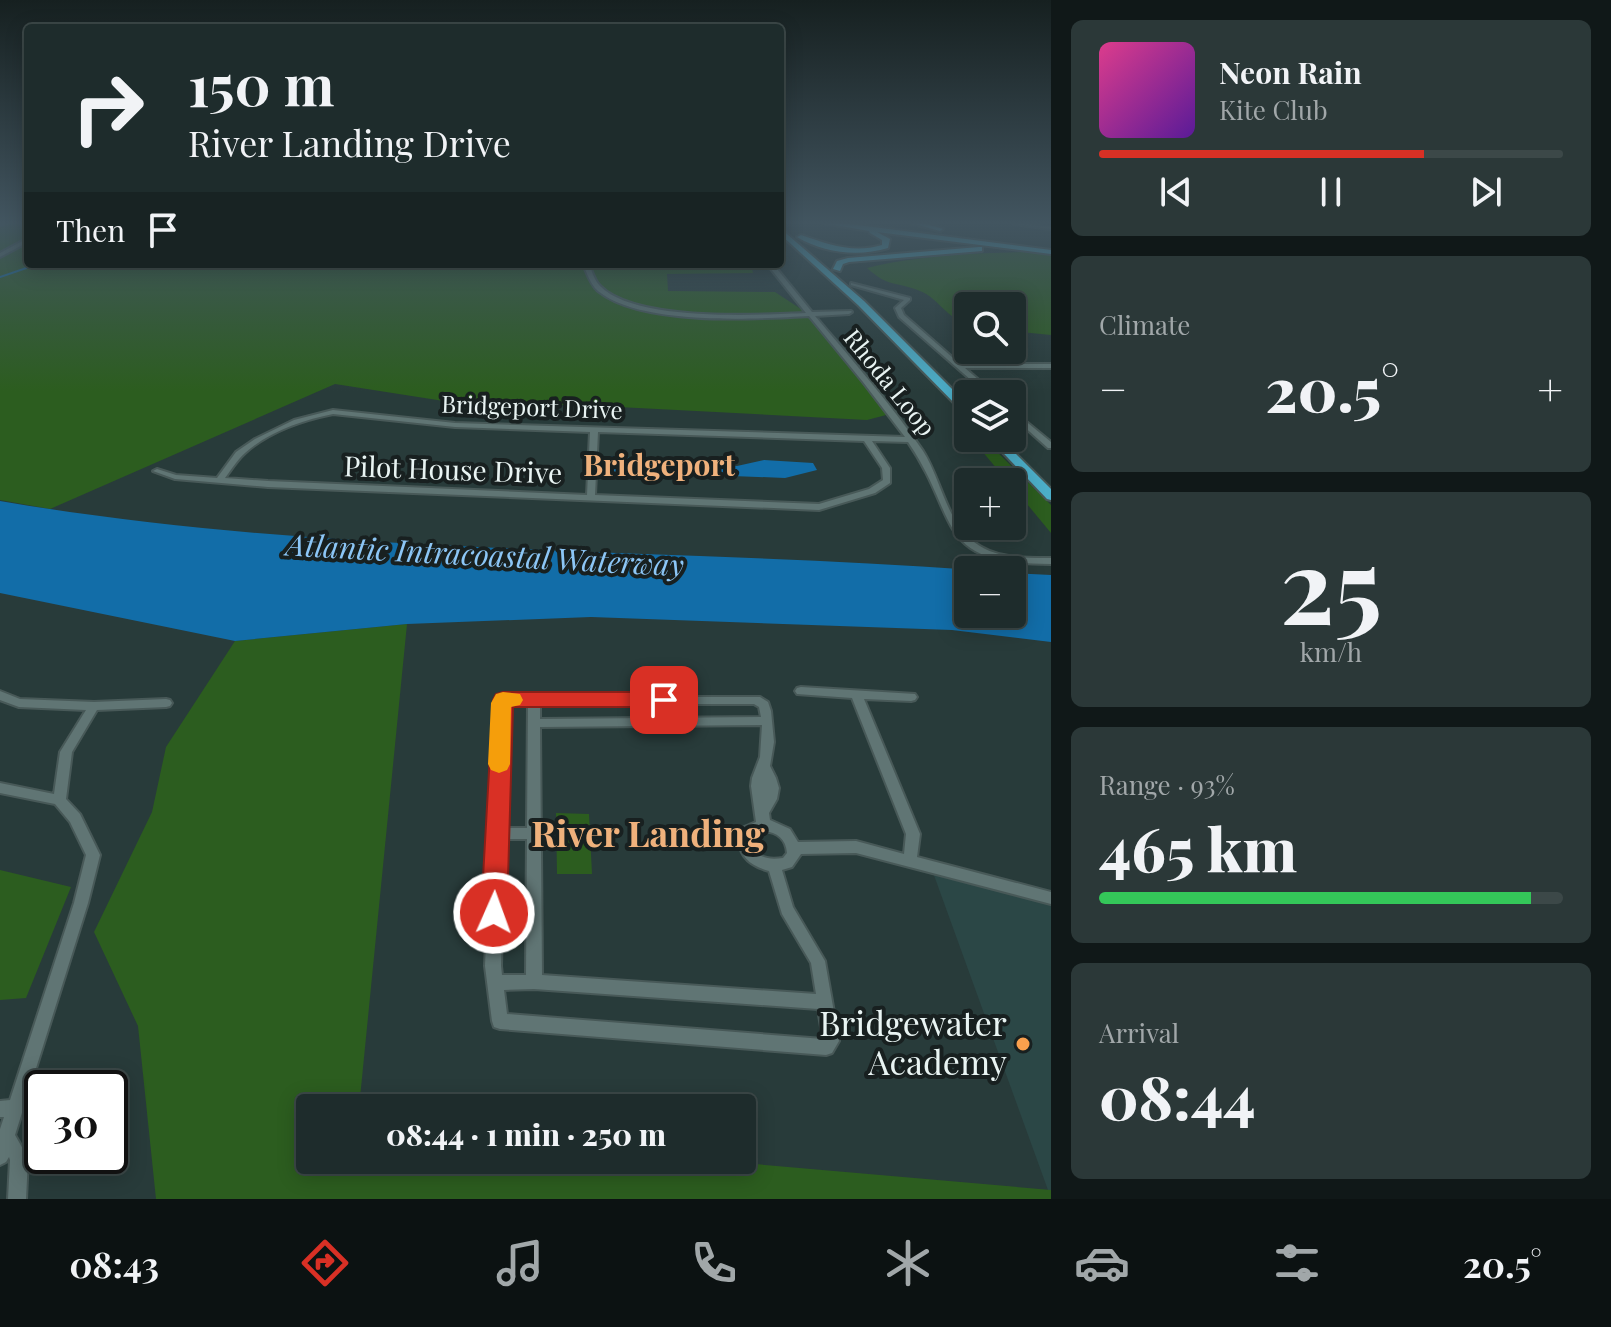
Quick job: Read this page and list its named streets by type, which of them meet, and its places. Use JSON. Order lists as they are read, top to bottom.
{
  "streets": {
    "street": ["Rhoda Loop", "Bridgeport Drive", "Pilot House Drive"]
  },
  "crossings": [
    ["Rhoda Loop", "Bridgeport Drive"],
    ["Bridgeport Drive", "Pilot House Drive"]
  ],
  "districts": ["Bridgeport", "River Landing"],
  "water": ["Atlantic Intracoastal Waterway"],
  "places": ["Bridgewater Academy"],
  "page": {
    "turn": ["150 m", "River Landing Drive"],
    "song": ["Neon Rain", "Kite Club"],
    "then": "Then",
    "tile": [
      "Climate",
      ["25", "km/h"],
      ["Range · 93%", "465 km"],
      ["Arrival", "08:44"]
    ],
    "map_buttons": ["+", "−"],
    "heat": ["−", "20.5°", "+"],
    "limit": "30",
    "trip": "08:44 · 1 min · 250 m",
    "tabs": ["08:43", "20.5°"]
  }
}
